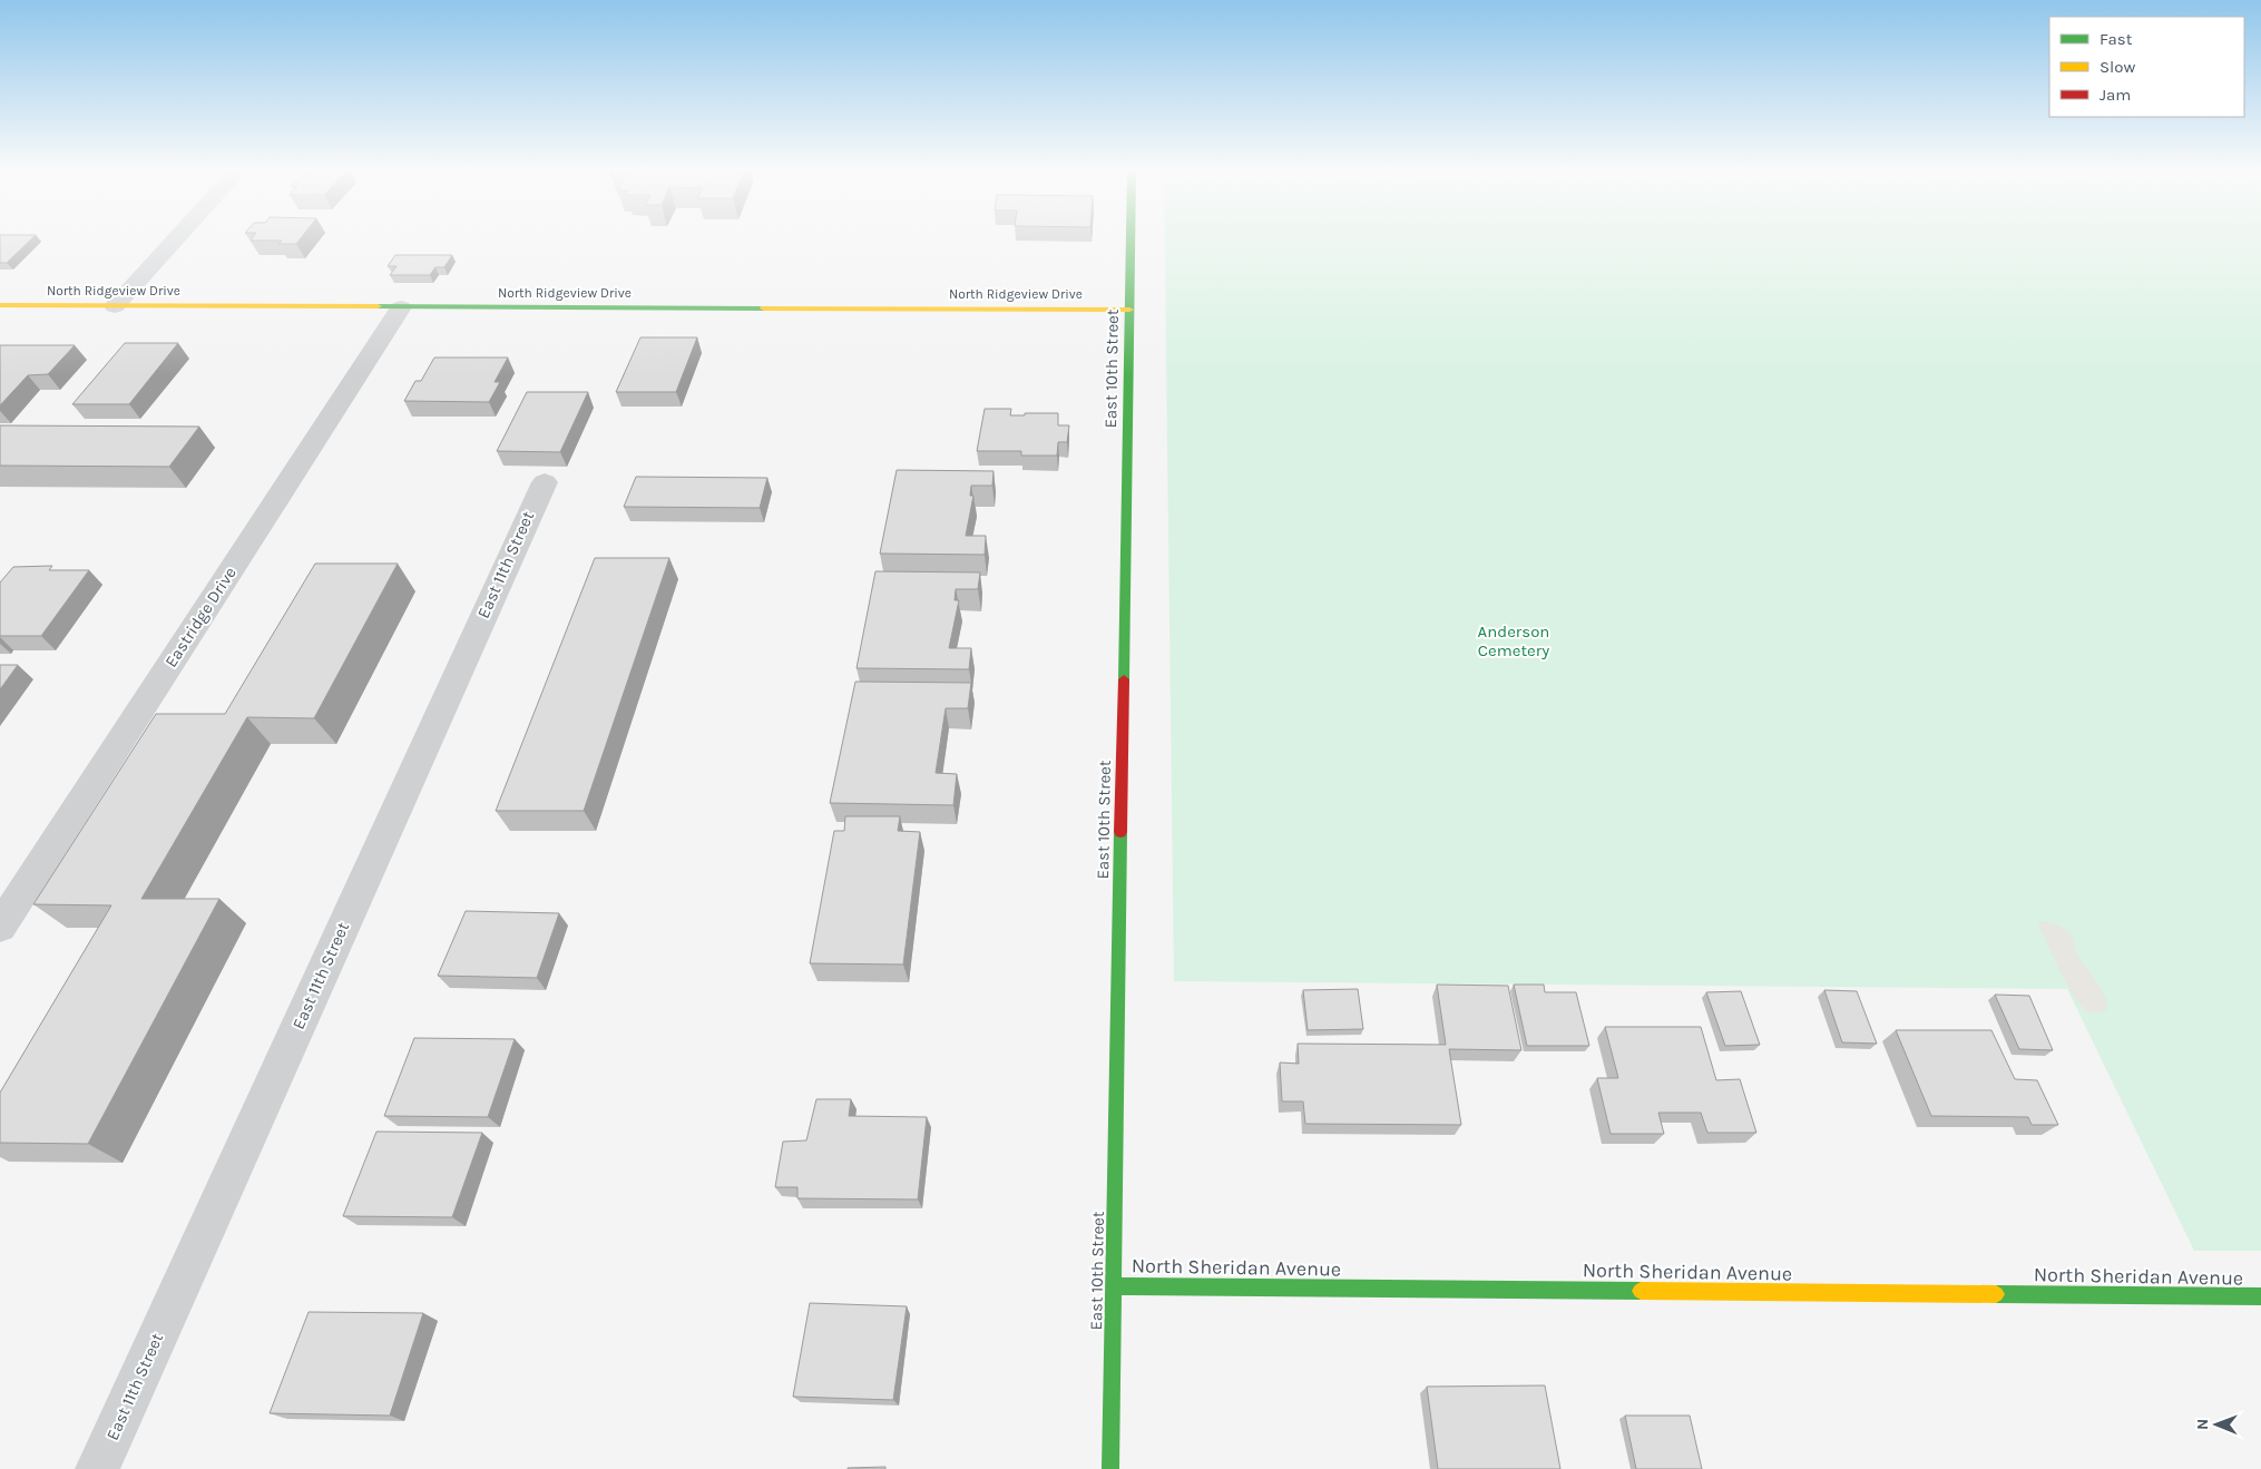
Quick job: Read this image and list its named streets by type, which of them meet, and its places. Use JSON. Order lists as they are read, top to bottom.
{
  "streets": {
    "street": [
      "North Ridgeview Drive",
      "East 10th Street",
      "East 11th Street",
      "Eastridge Drive",
      "North Sheridan Avenue"
    ]
  },
  "crossings": [
    ["North Ridgeview Drive", "East 10th Street"],
    ["North Ridgeview Drive", "Eastridge Drive"],
    ["East 10th Street", "North Sheridan Avenue"]
  ],
  "parks": ["Anderson Cemetery"],
  "legend": ["Fast", "Slow", "Jam"],
  "north": "left"
}
